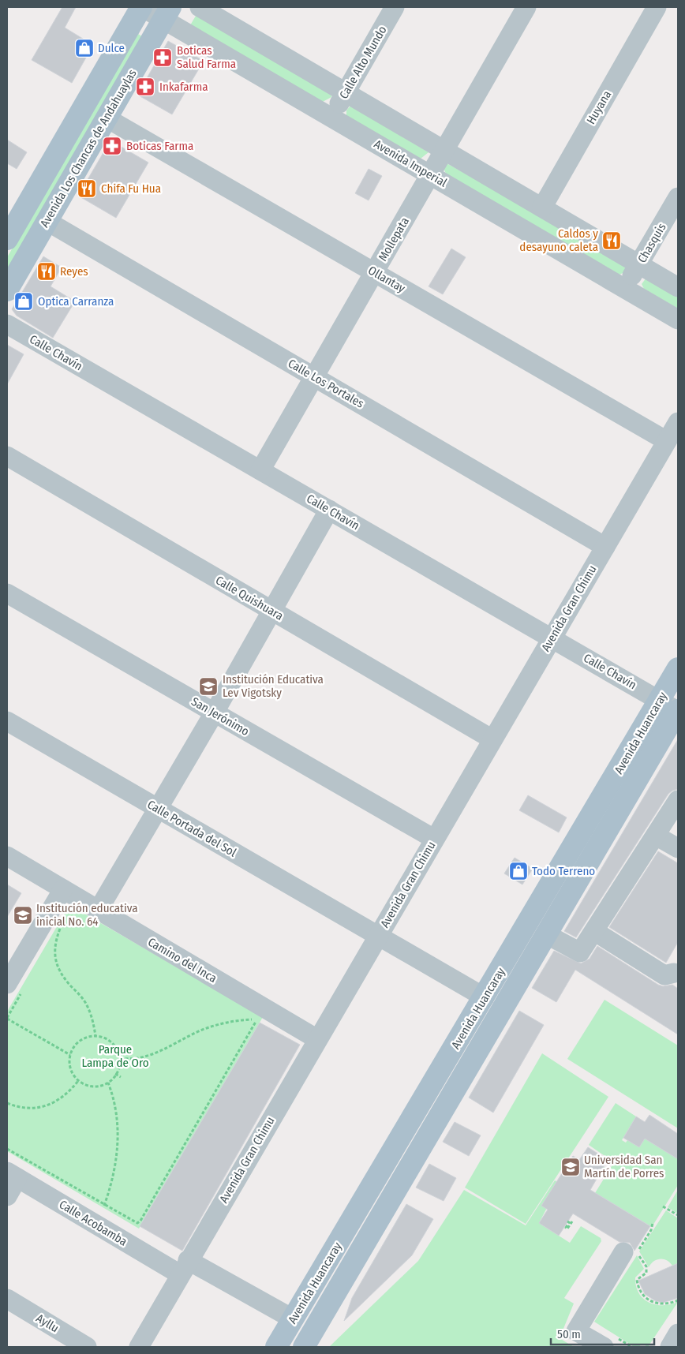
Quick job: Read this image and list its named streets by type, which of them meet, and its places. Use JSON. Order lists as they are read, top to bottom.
{
  "streets": {
    "main road": ["Avenida Los Chancas de Andahuaylas", "Avenida Huancaray"],
    "street": [
      "Calle Alto Mundo",
      "Huyana",
      "Avenida Imperial",
      "Mollepata",
      "Chasquis",
      "Ollantay",
      "Calle Chavín",
      "Calle Los Portales",
      "Calle Quishuara",
      "Avenida Gran Chimu",
      "San Jerónimo",
      "Calle Portada del Sol",
      "Camino del Inca",
      "Calle Acobamba",
      "Ayllu"
    ]
  },
  "crossings": [
    ["Calle Alto Mundo", "Avenida Imperial"],
    ["Avenida Los Chancas de Andahuaylas", "Avenida Imperial"],
    ["Avenida Los Chancas de Andahuaylas", "Ollantay"],
    ["Avenida Los Chancas de Andahuaylas", "Calle Los Portales"],
    ["Avenida Imperial", "Mollepata"],
    ["Avenida Imperial", "Chasquis"],
    ["Mollepata", "Ollantay"],
    ["Mollepata", "Calle Chavín"],
    ["Mollepata", "Calle Los Portales"],
    ["Ollantay", "Avenida Gran Chimu"],
    ["Calle Chavín", "Avenida Gran Chimu"],
    ["Calle Chavín", "Avenida Huancaray"],
    ["Calle Los Portales", "Avenida Gran Chimu"],
    ["Calle Quishuara", "Avenida Gran Chimu"],
    ["Avenida Gran Chimu", "San Jerónimo"],
    ["Avenida Gran Chimu", "Calle Portada del Sol"],
    ["Avenida Gran Chimu", "Camino del Inca"],
    ["Avenida Gran Chimu", "Calle Acobamba"],
    ["Avenida Huancaray", "Calle Portada del Sol"],
    ["Avenida Huancaray", "Calle Acobamba"]
  ],
  "parks": ["Parque Lampa de Oro"],
  "places": {
    "shop": ["Dulce", "Optica Carranza", "Todo Terreno"],
    "pharmacy": ["Boticas Salud Farma", "Inkafarma", "Boticas Farma"],
    "restaurant": ["Chifa Fu Hua", "Caldos y desayuno caleta", "Reyes"],
    "school or university": ["Institución Educativa Lev Vigotsky", "Institución educativa inicial No. 64", "Universidad San Martín de Porres"]
  },
  "scale_bar": "50 m"
}
